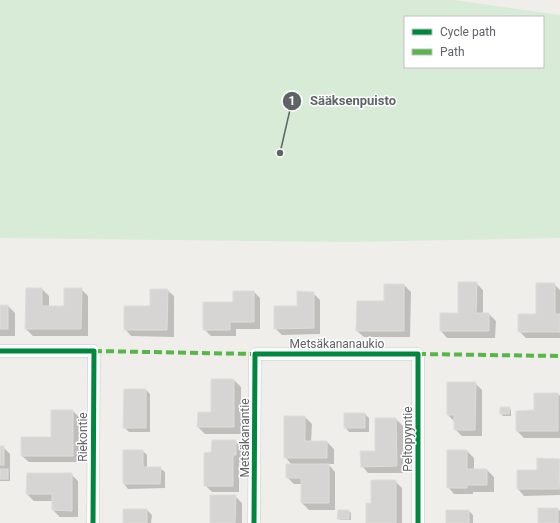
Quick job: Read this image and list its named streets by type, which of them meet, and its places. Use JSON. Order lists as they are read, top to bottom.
{
  "streets": {
    "street": [
      "Metsäkananaukio",
      "Riekontie",
      "Metsäkanantie",
      "Peltopyyntie"
    ]
  },
  "crossings": [
    ["Metsäkananaukio", "Metsäkanantie"],
    ["Metsäkananaukio", "Peltopyyntie"]
  ],
  "places": ["Sääksenpuisto"],
  "legend": ["Cycle path", "Path"]
}
